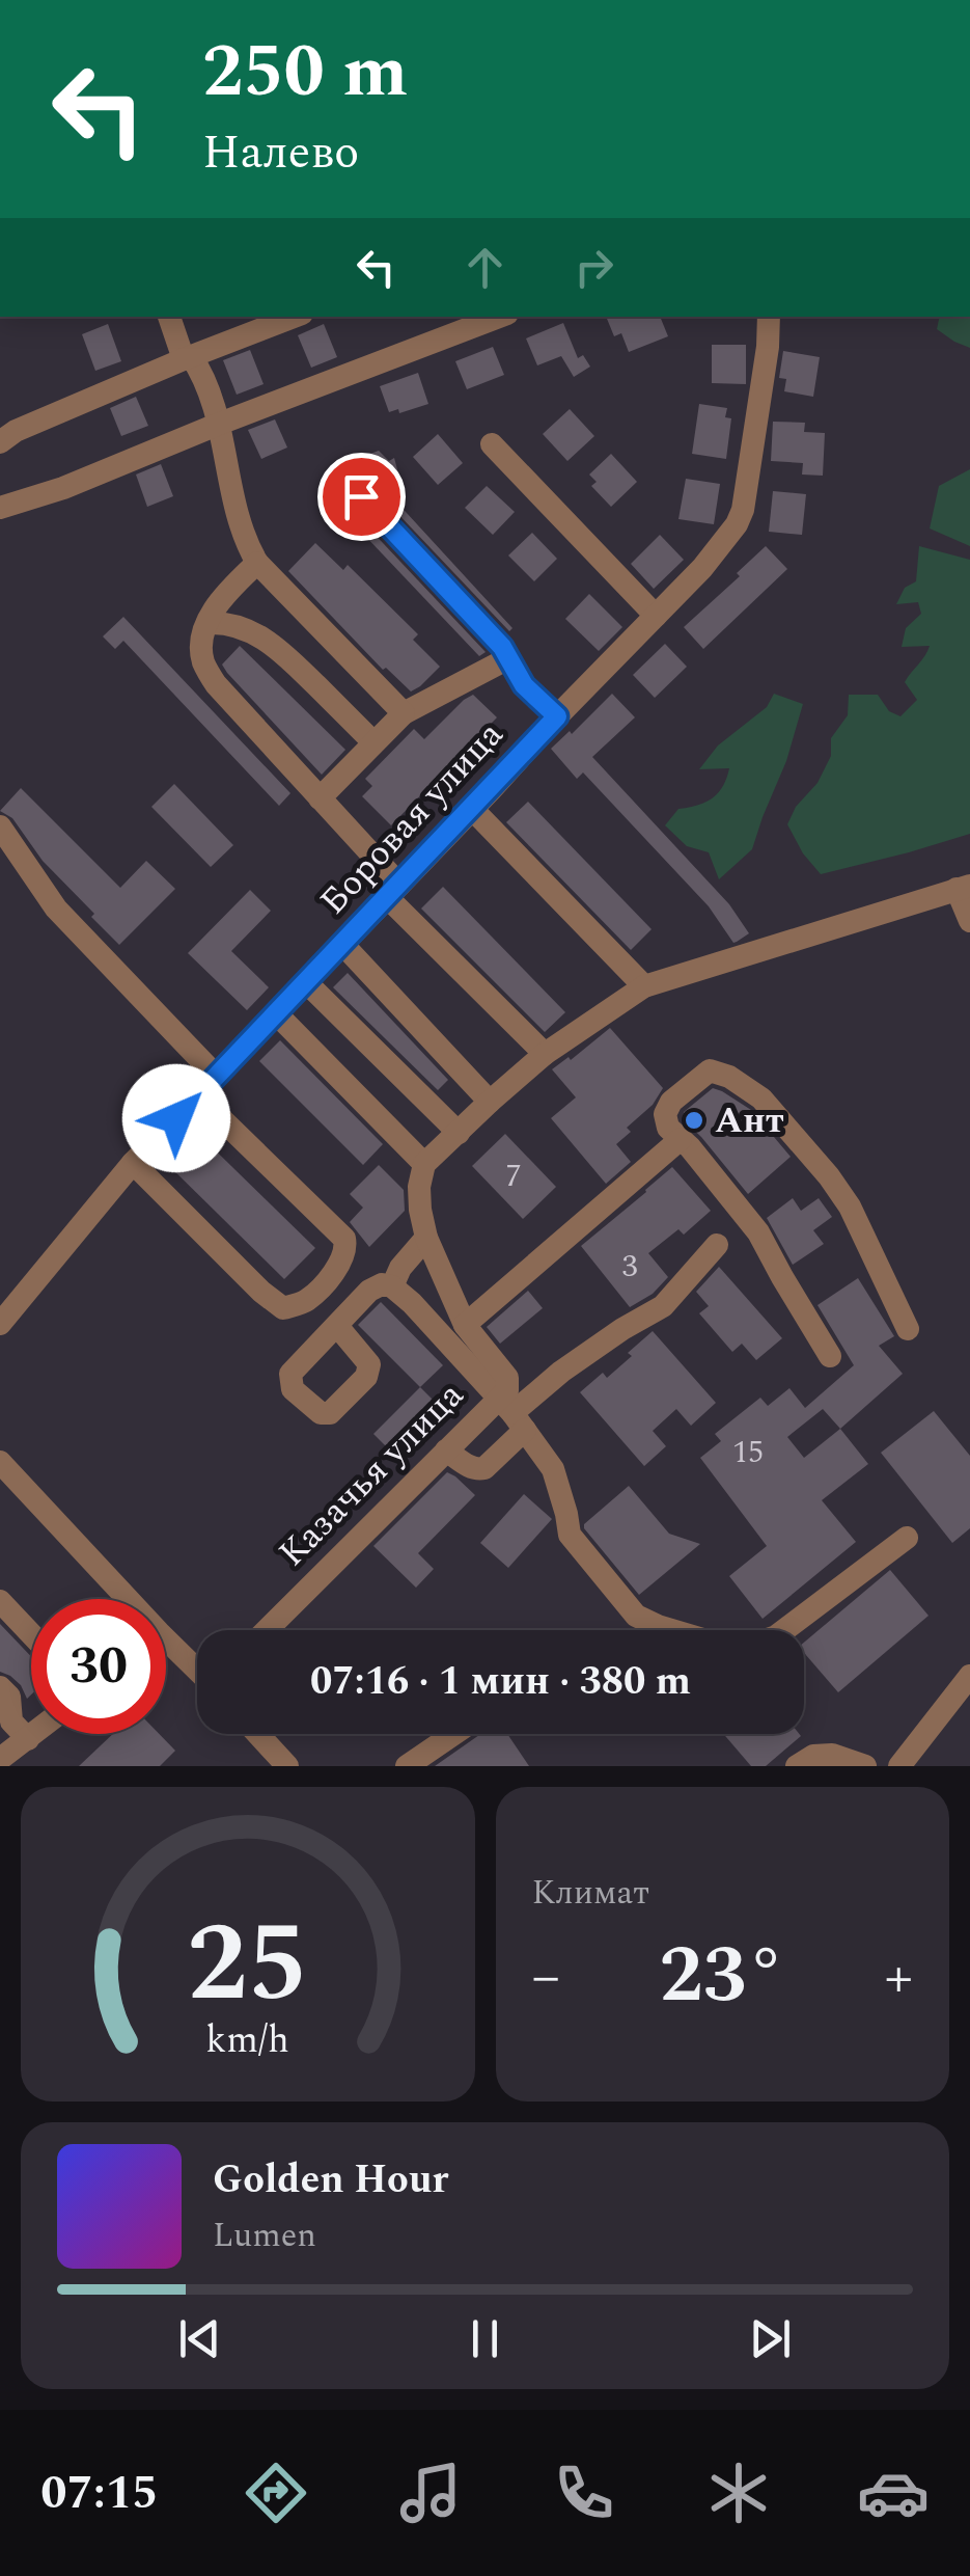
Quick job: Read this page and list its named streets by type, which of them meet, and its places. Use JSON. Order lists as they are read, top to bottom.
{
  "streets": {
    "street": ["Боровая улица", "Казачья улица"]
  },
  "places": ["Ант"],
  "house_numbers": ["7", "3", "15"],
  "page": {
    "turn": ["250 m", "Налево"],
    "limit": "30",
    "trip": "07:16 · 1 мин · 380 m",
    "tile": "Климат",
    "heat": ["−", "23°", "+"],
    "song": ["Golden Hour", "Lumen"],
    "tabs": "07:15",
    "gauge": ["25", "km/h"]
  }
}
